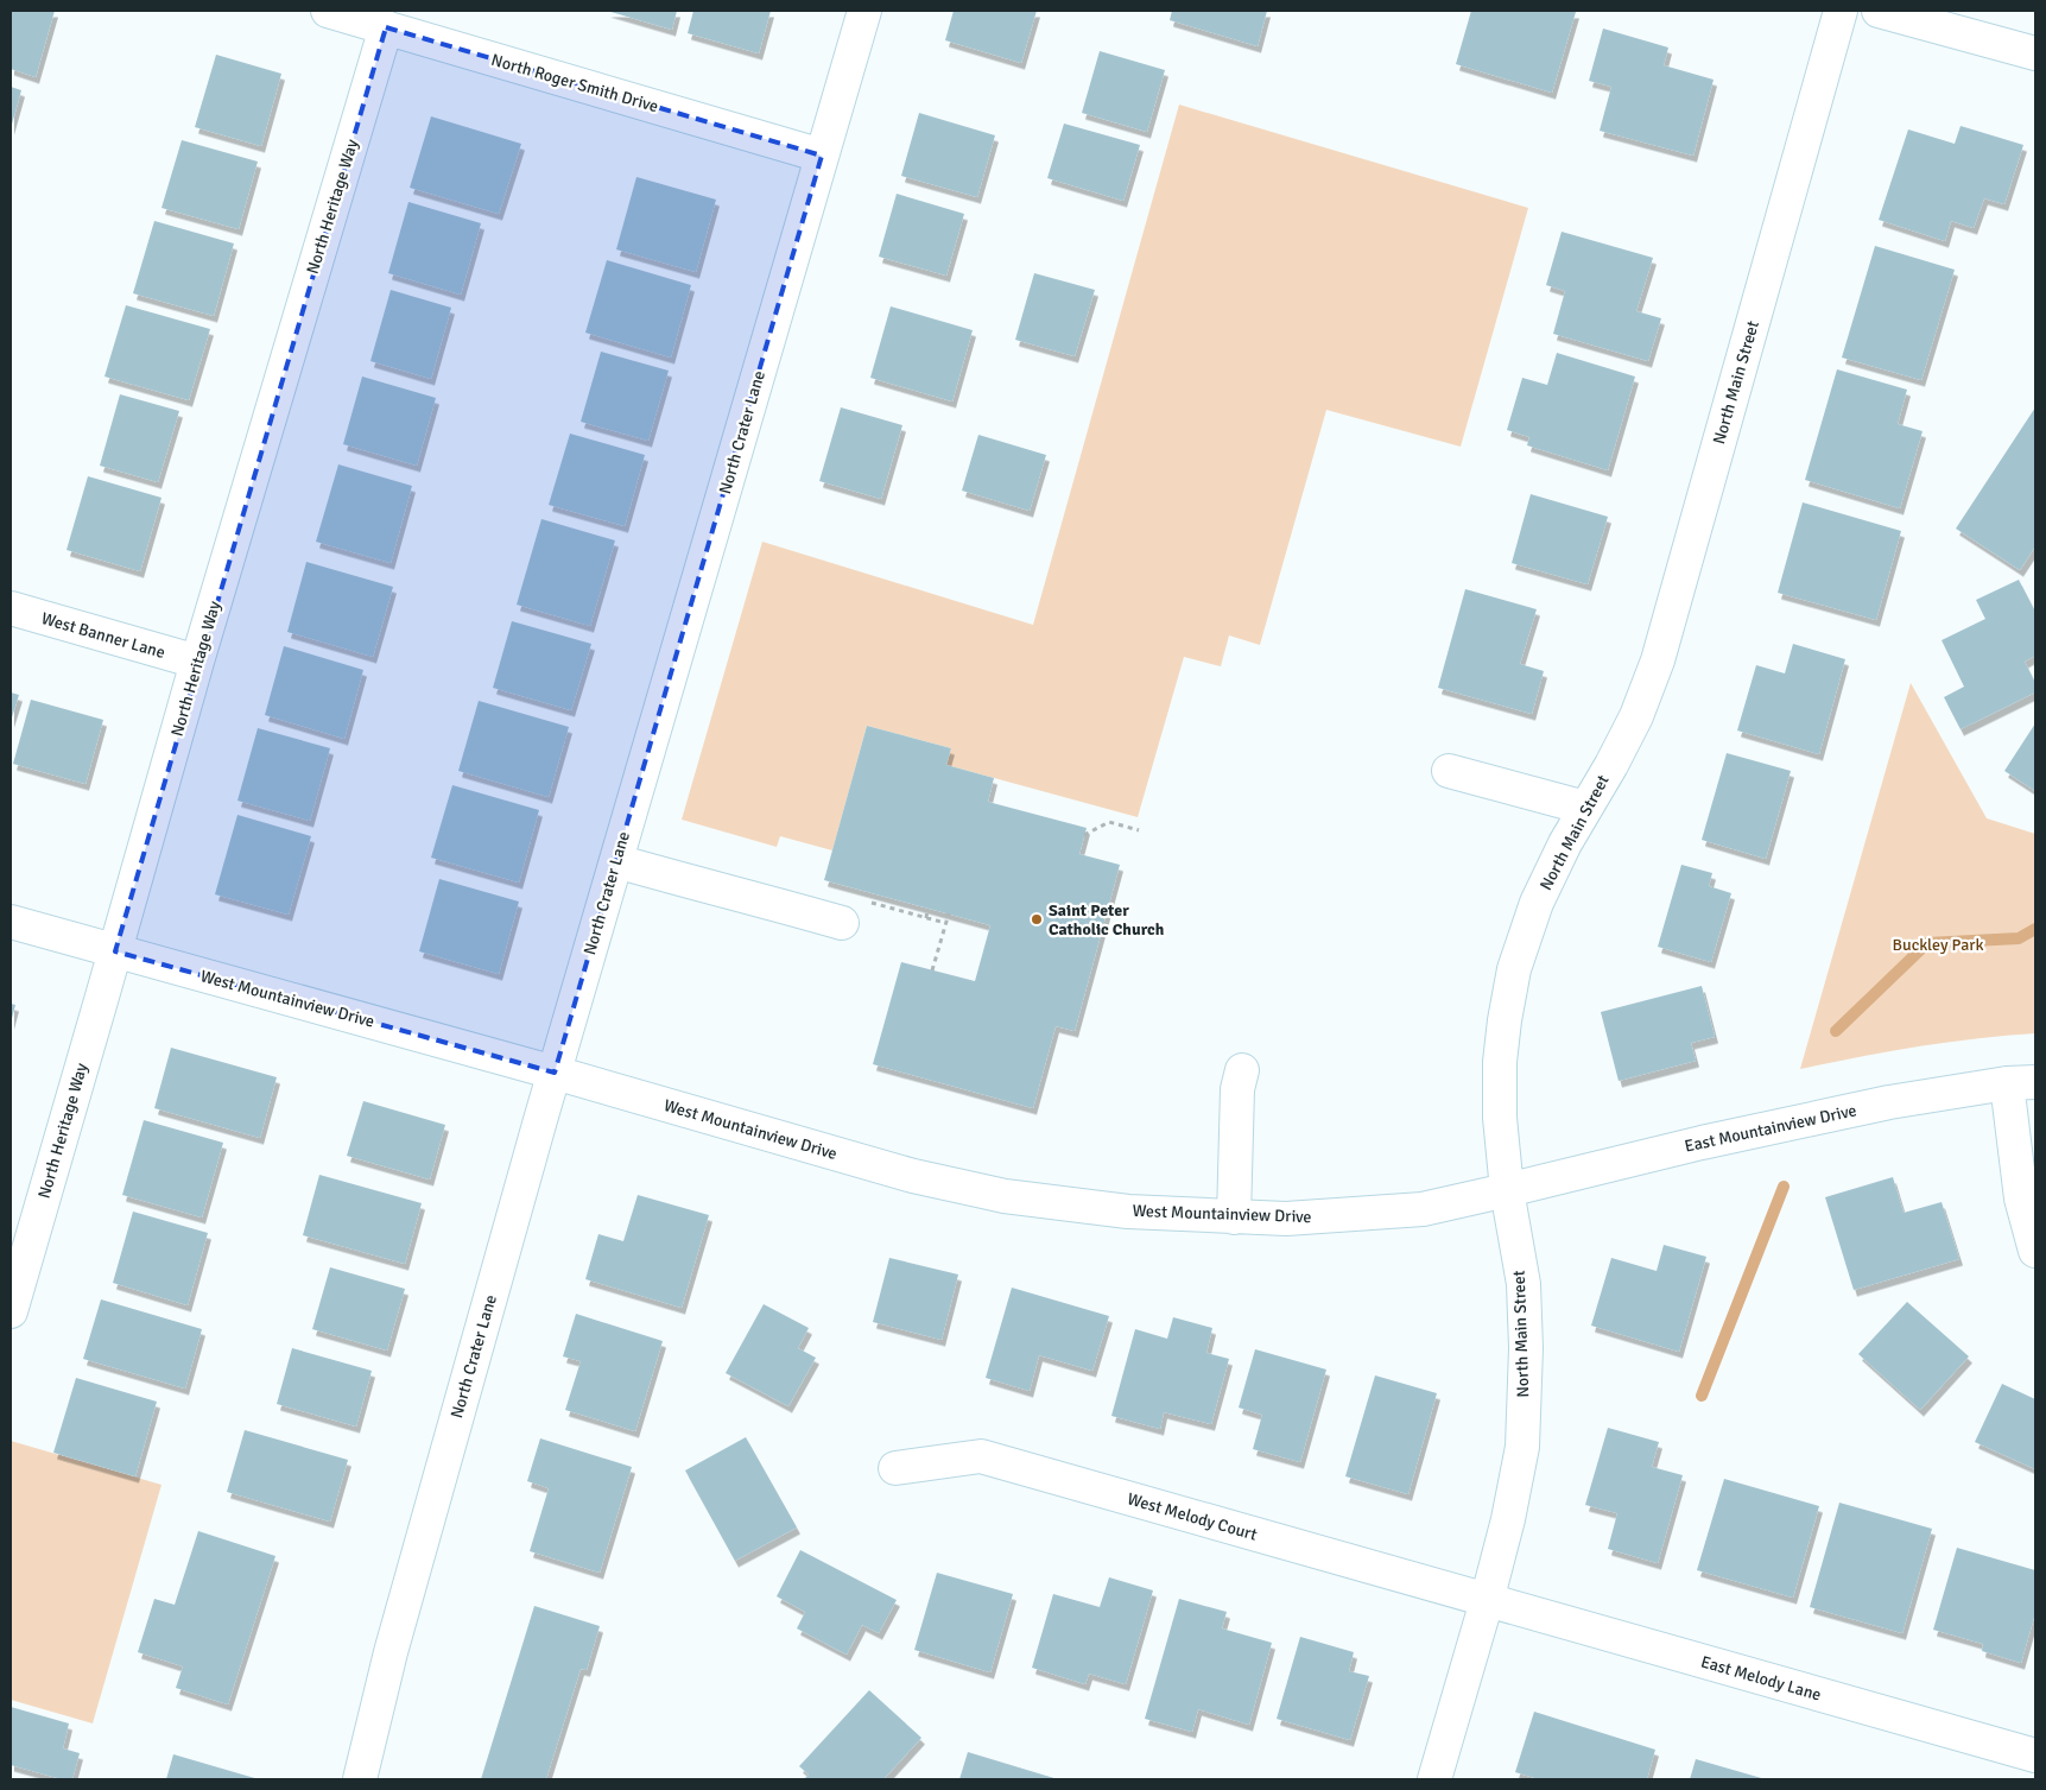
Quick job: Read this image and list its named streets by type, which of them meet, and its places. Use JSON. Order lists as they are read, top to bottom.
{
  "streets": {
    "street": [
      "North Roger Smith Drive",
      "North Heritage Way",
      "North Main Street",
      "North Crater Lane",
      "West Banner Lane",
      "West Mountainview Drive",
      "East Mountainview Drive",
      "West Melody Court",
      "East Melody Lane"
    ]
  },
  "crossings": [
    ["North Roger Smith Drive", "North Heritage Way"],
    ["North Roger Smith Drive", "North Crater Lane"],
    ["North Heritage Way", "West Banner Lane"],
    ["North Heritage Way", "West Mountainview Drive"],
    ["North Main Street", "West Mountainview Drive"],
    ["North Main Street", "East Mountainview Drive"],
    ["North Main Street", "West Melody Court"],
    ["North Main Street", "East Melody Lane"],
    ["North Crater Lane", "West Mountainview Drive"],
    ["West Mountainview Drive", "East Mountainview Drive"],
    ["West Melody Court", "East Melody Lane"]
  ],
  "parks": ["Buckley Park"],
  "places": ["Saint Peter Catholic Church"]
}
